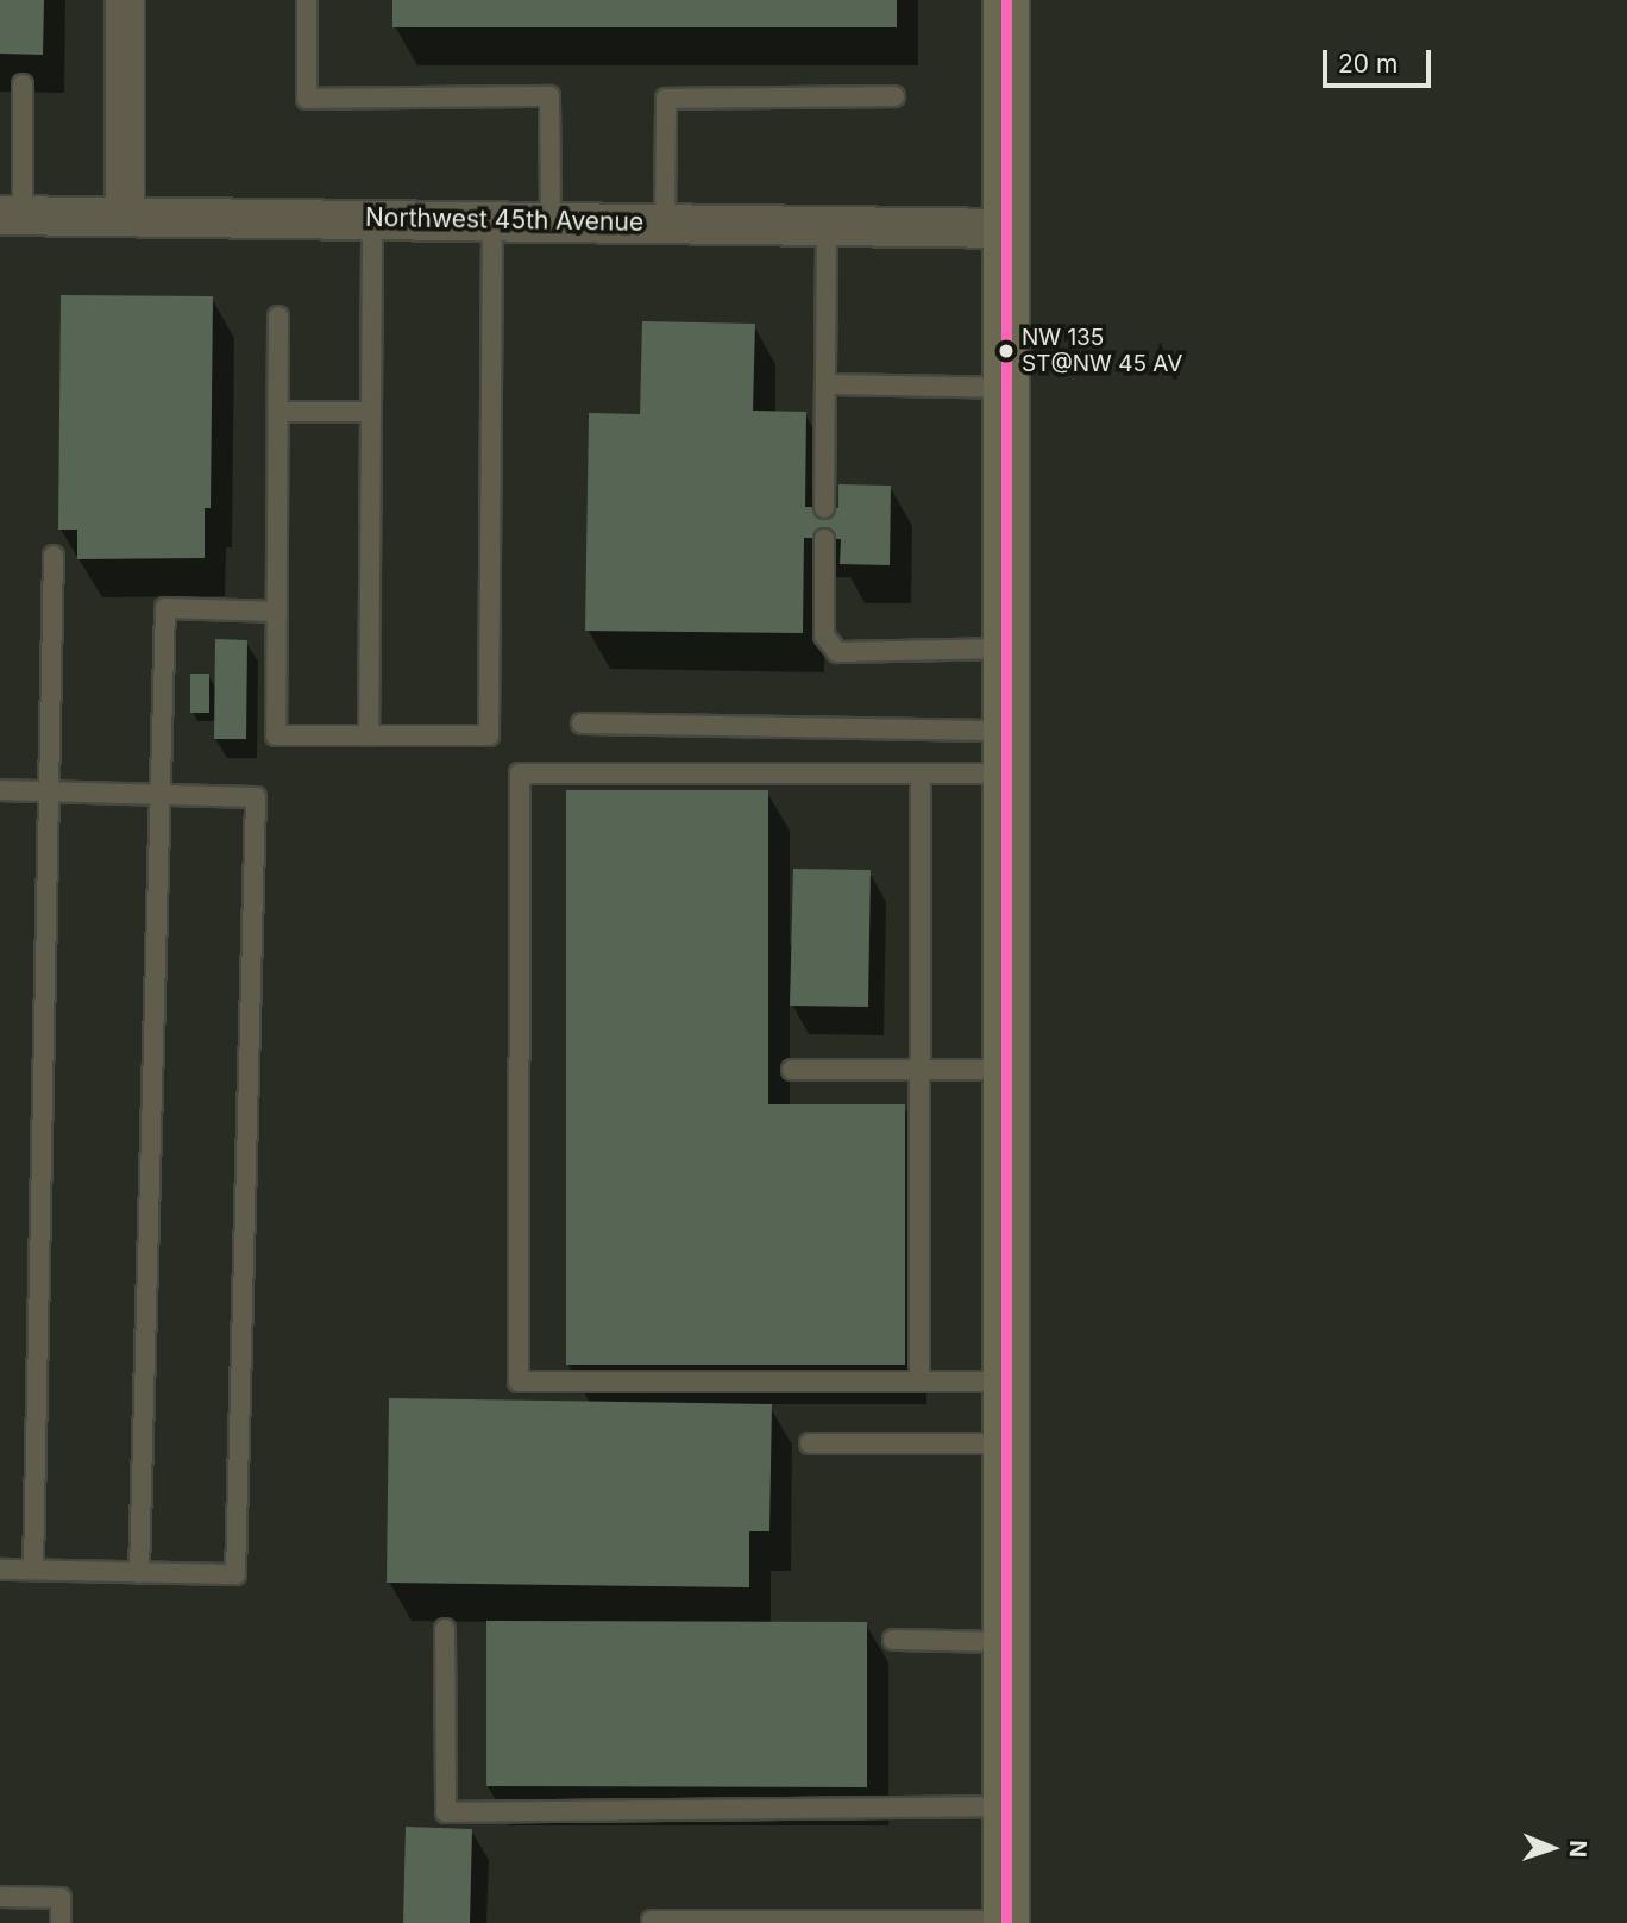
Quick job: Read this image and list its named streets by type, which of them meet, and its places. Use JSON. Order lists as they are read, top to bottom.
{
  "streets": {
    "street": ["Northwest 45th Avenue"]
  },
  "places": ["NW 135 ST@NW 45 AV"],
  "lines": ["transit line 135"],
  "scale_bar": "20 m",
  "north": "right"
}
